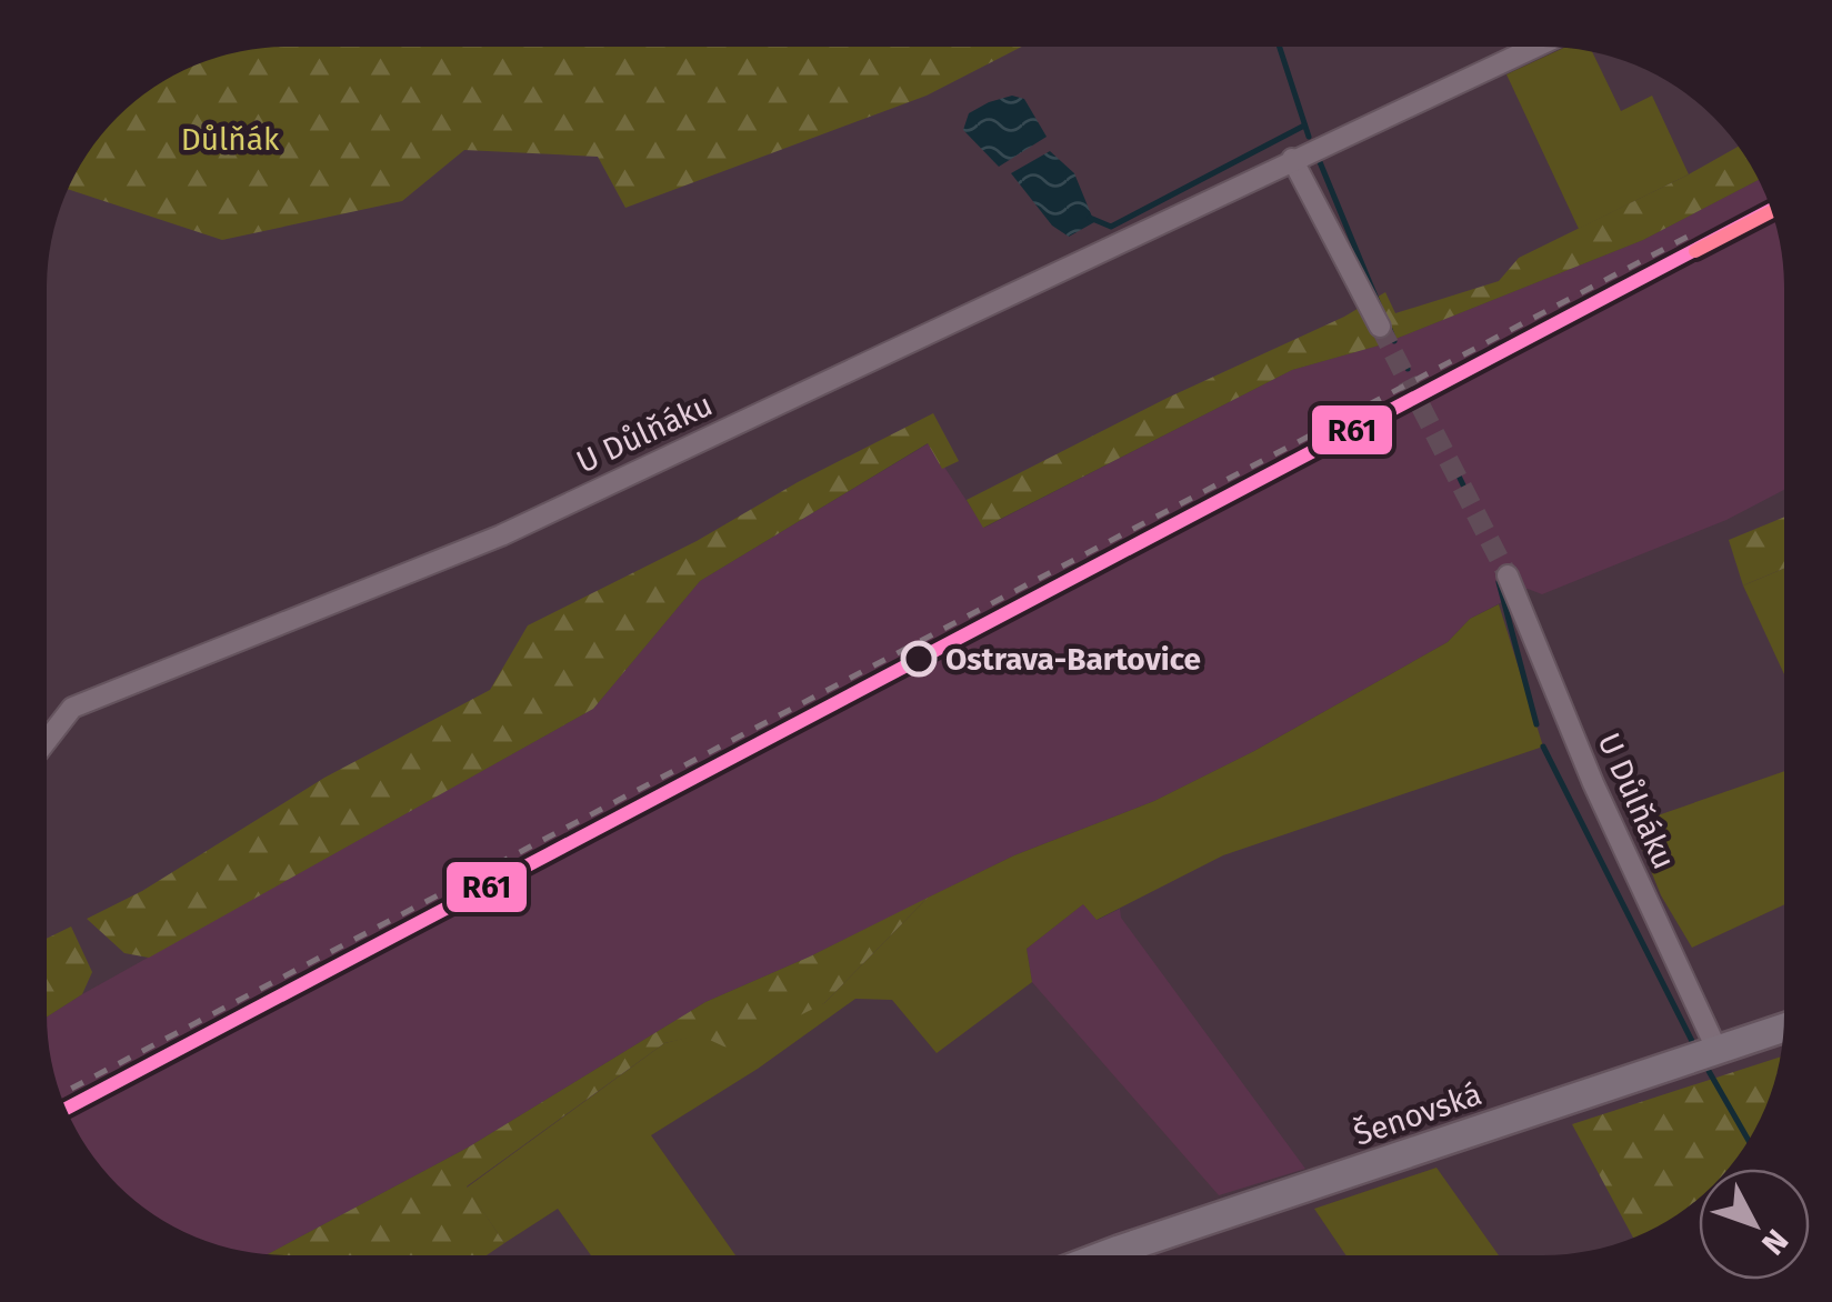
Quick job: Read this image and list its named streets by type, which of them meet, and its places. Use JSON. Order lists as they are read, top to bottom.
{
  "streets": {
    "street": ["U Důlňáku", "Šenovská"]
  },
  "crossings": [
    ["U Důlňáku", "Šenovská"]
  ],
  "parks": ["Důlňák"],
  "places": ["Ostrava-Bartovice"],
  "lines": ["transit line R61"],
  "north": "bottom right"
}
